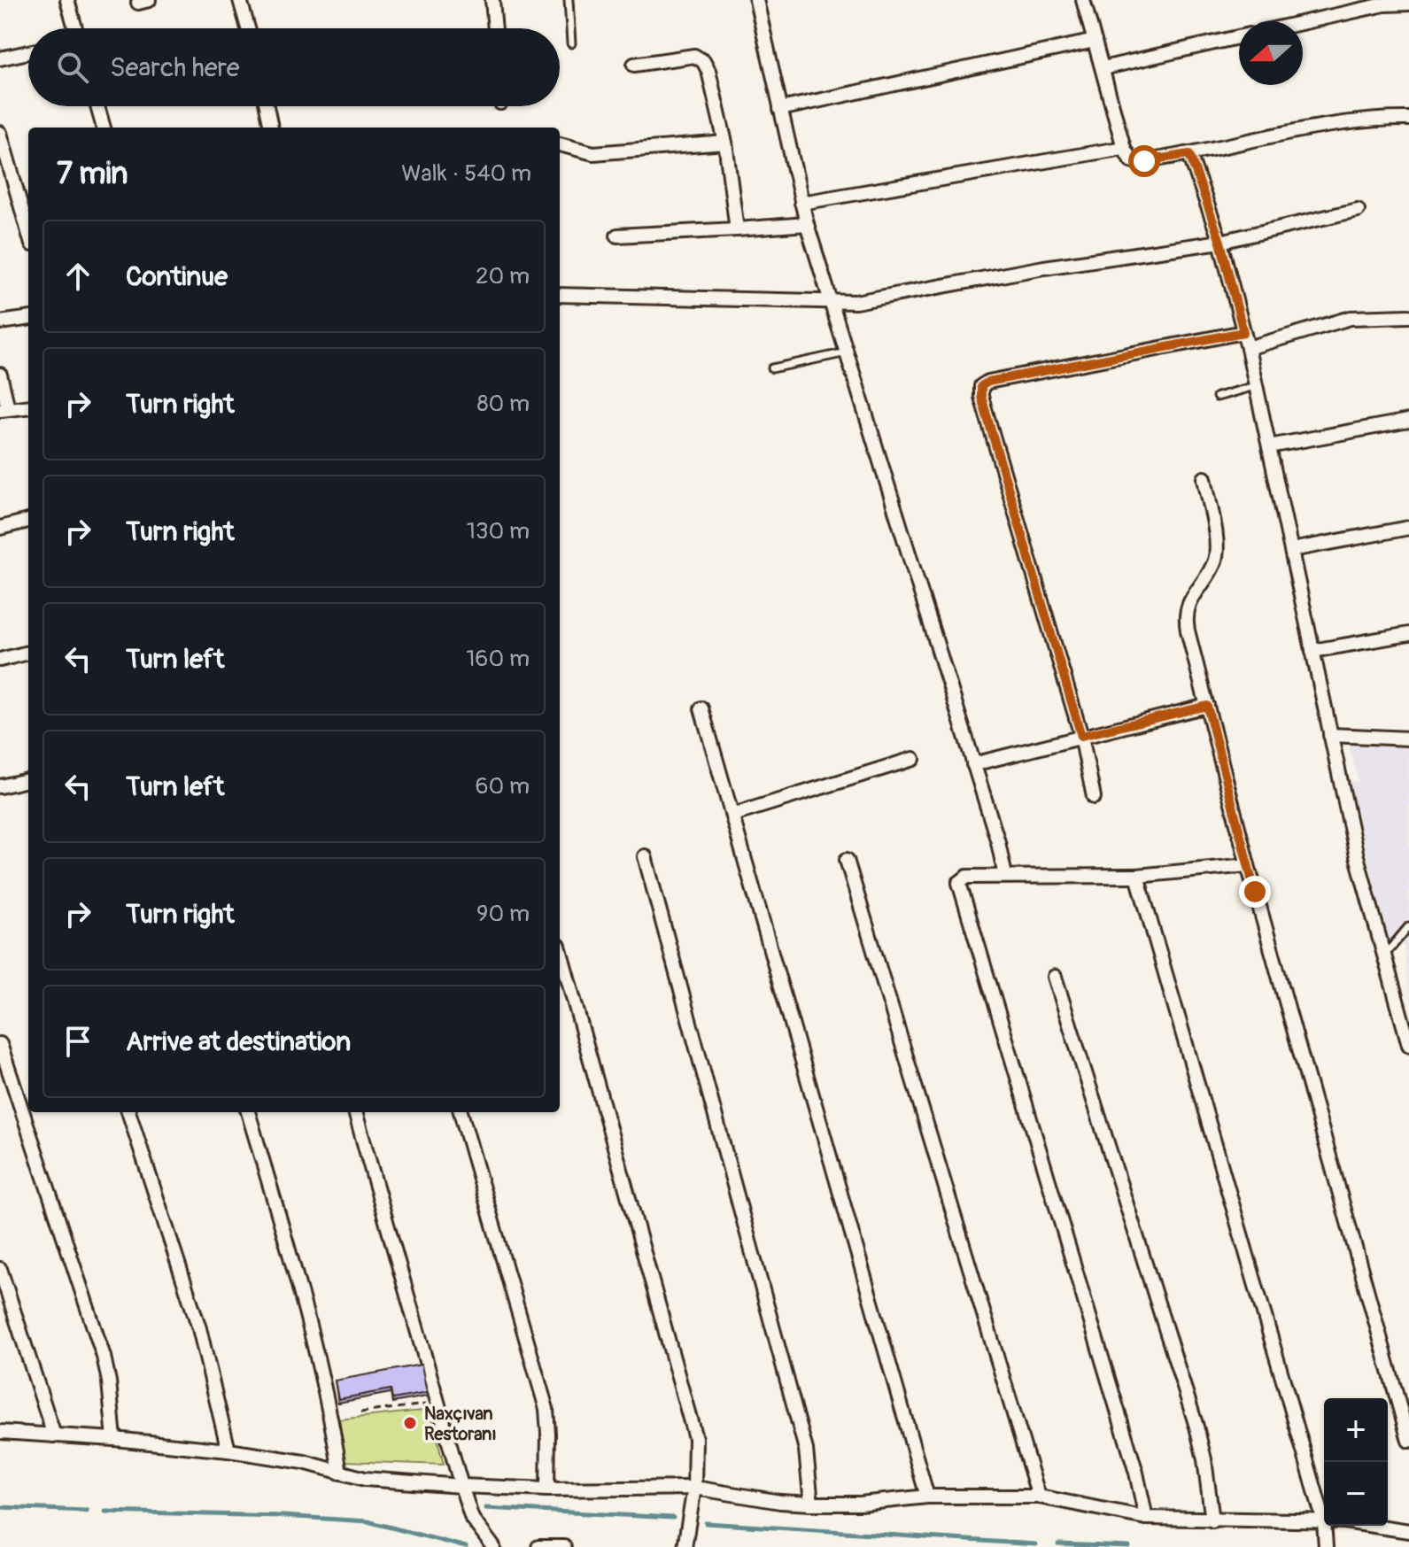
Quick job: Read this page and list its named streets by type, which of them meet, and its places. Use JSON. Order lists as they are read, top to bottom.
{
  "places": ["Naxçıvan Restoranı"],
  "north": "left",
  "page": {
    "search": "Search here",
    "heading": ["7 min", "Walk · 540 m"],
    "list": [
      ["Continue", "20 m"],
      ["Turn right", "80 m"],
      ["Turn right", "130 m"],
      ["Turn left", "160 m"],
      ["Turn left", "60 m"],
      ["Turn right", "90 m"],
      "Arrive at destination"
    ],
    "map_buttons": ["+", "−"]
  }
}
